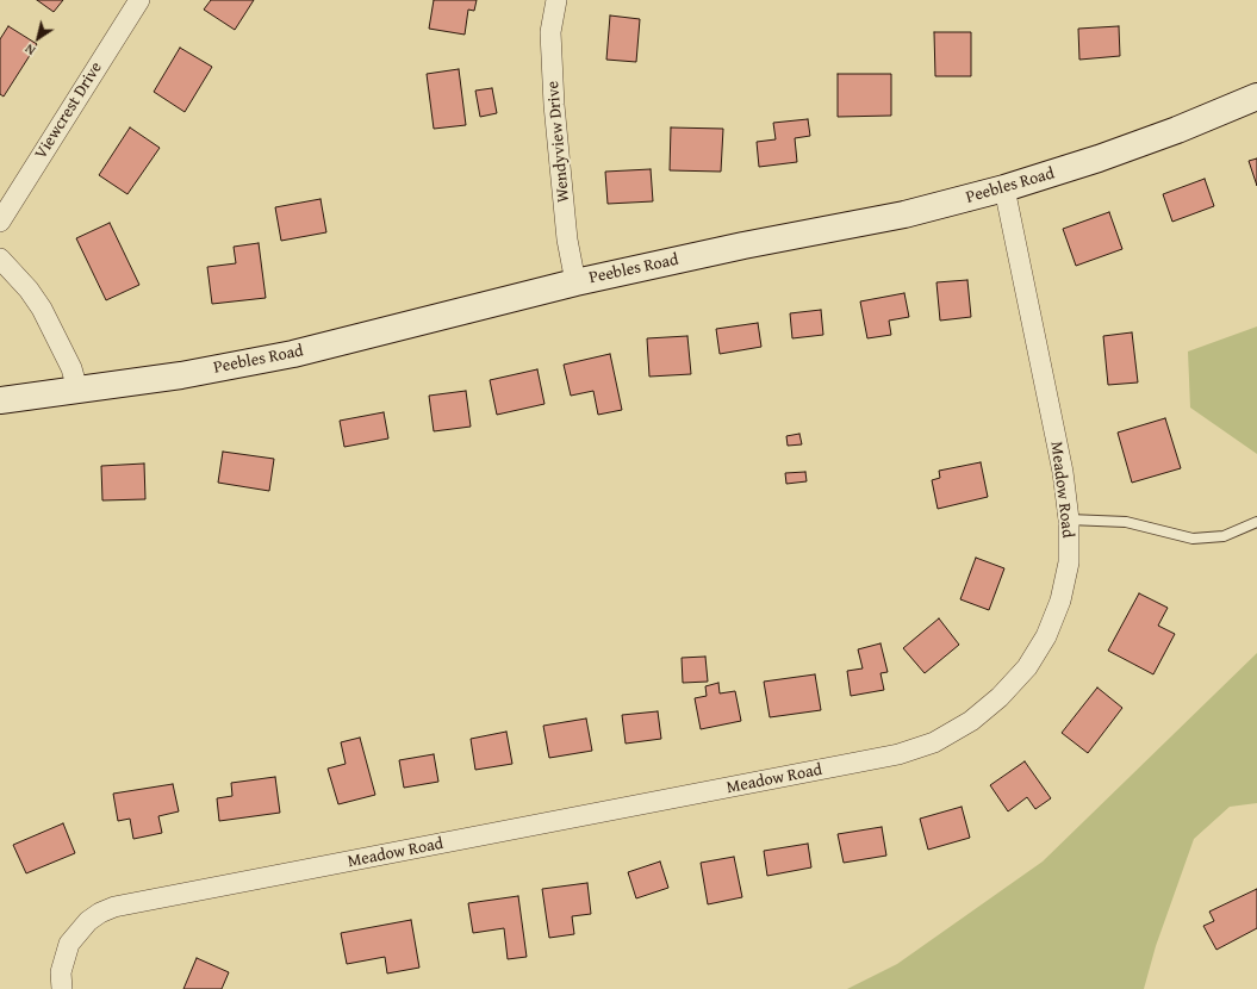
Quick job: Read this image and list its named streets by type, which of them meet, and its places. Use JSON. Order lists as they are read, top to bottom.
{
  "streets": {
    "street": [
      "Viewcrest Drive",
      "Wendyview Drive",
      "Peebles Road",
      "Meadow Road"
    ]
  },
  "crossings": [
    ["Wendyview Drive", "Peebles Road"],
    ["Peebles Road", "Meadow Road"]
  ],
  "north": "bottom left"
}
